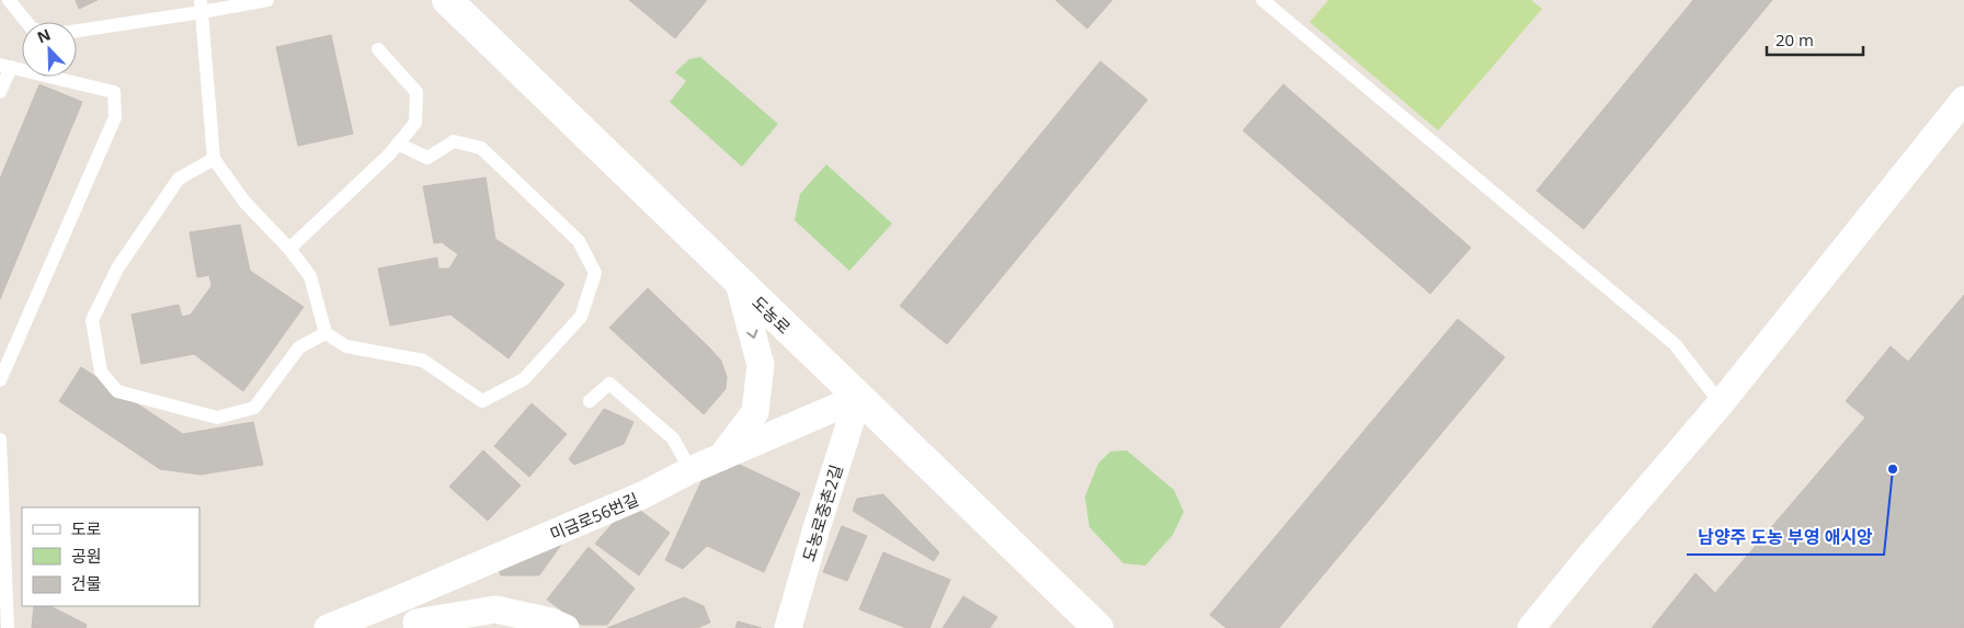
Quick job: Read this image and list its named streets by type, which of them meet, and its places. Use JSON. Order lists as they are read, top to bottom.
{
  "streets": {
    "street": ["도농로", "도농로중촌2길", "미금로56번길"]
  },
  "crossings": [
    ["도농로", "도농로중촌2길"],
    ["도농로", "미금로56번길"],
    ["도농로중촌2길", "미금로56번길"]
  ],
  "places": ["남양주 도농 부영 애시앙"],
  "legend": ["도로", "공원", "건물"],
  "scale_bar": "20 m",
  "north": "top left"
}
